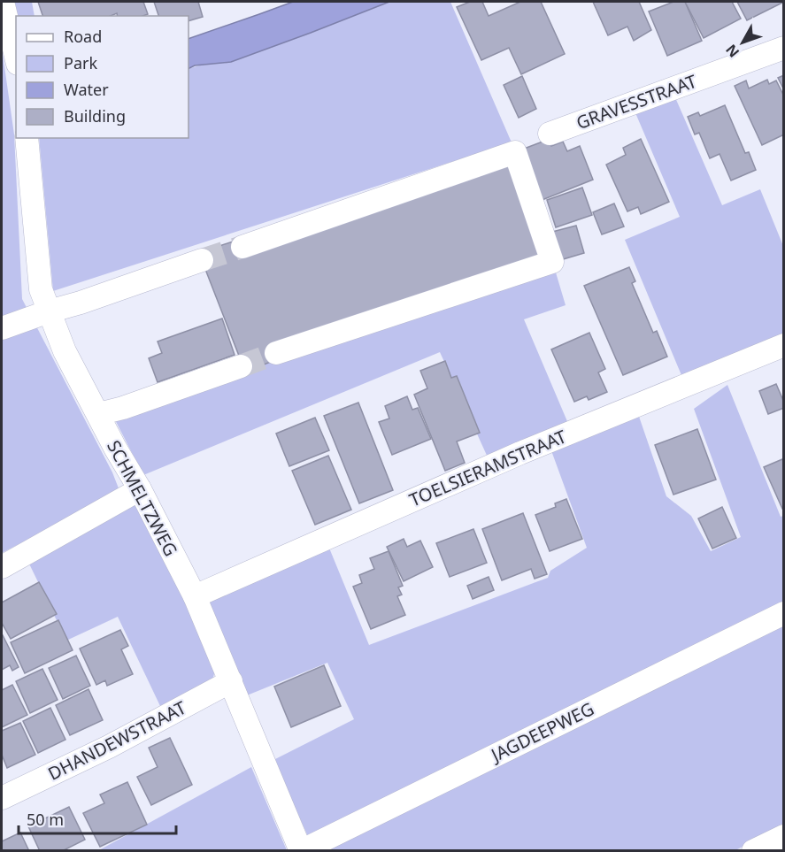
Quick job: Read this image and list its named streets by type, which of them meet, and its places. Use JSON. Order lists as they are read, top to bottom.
{
  "streets": {
    "street": [
      "GRAVESSTRAAT",
      "TOELSIERAMSTRAAT",
      "SCHMELTZWEG",
      "JAGDEEPWEG",
      "DHANDEWSTRAAT"
    ]
  },
  "crossings": [
    ["TOELSIERAMSTRAAT", "SCHMELTZWEG"],
    ["SCHMELTZWEG", "JAGDEEPWEG"],
    ["SCHMELTZWEG", "DHANDEWSTRAAT"]
  ],
  "legend": [
    "Road",
    "Park",
    "Water",
    "Building"
  ],
  "scale_bar": "50 m",
  "north": "bottom left"
}
